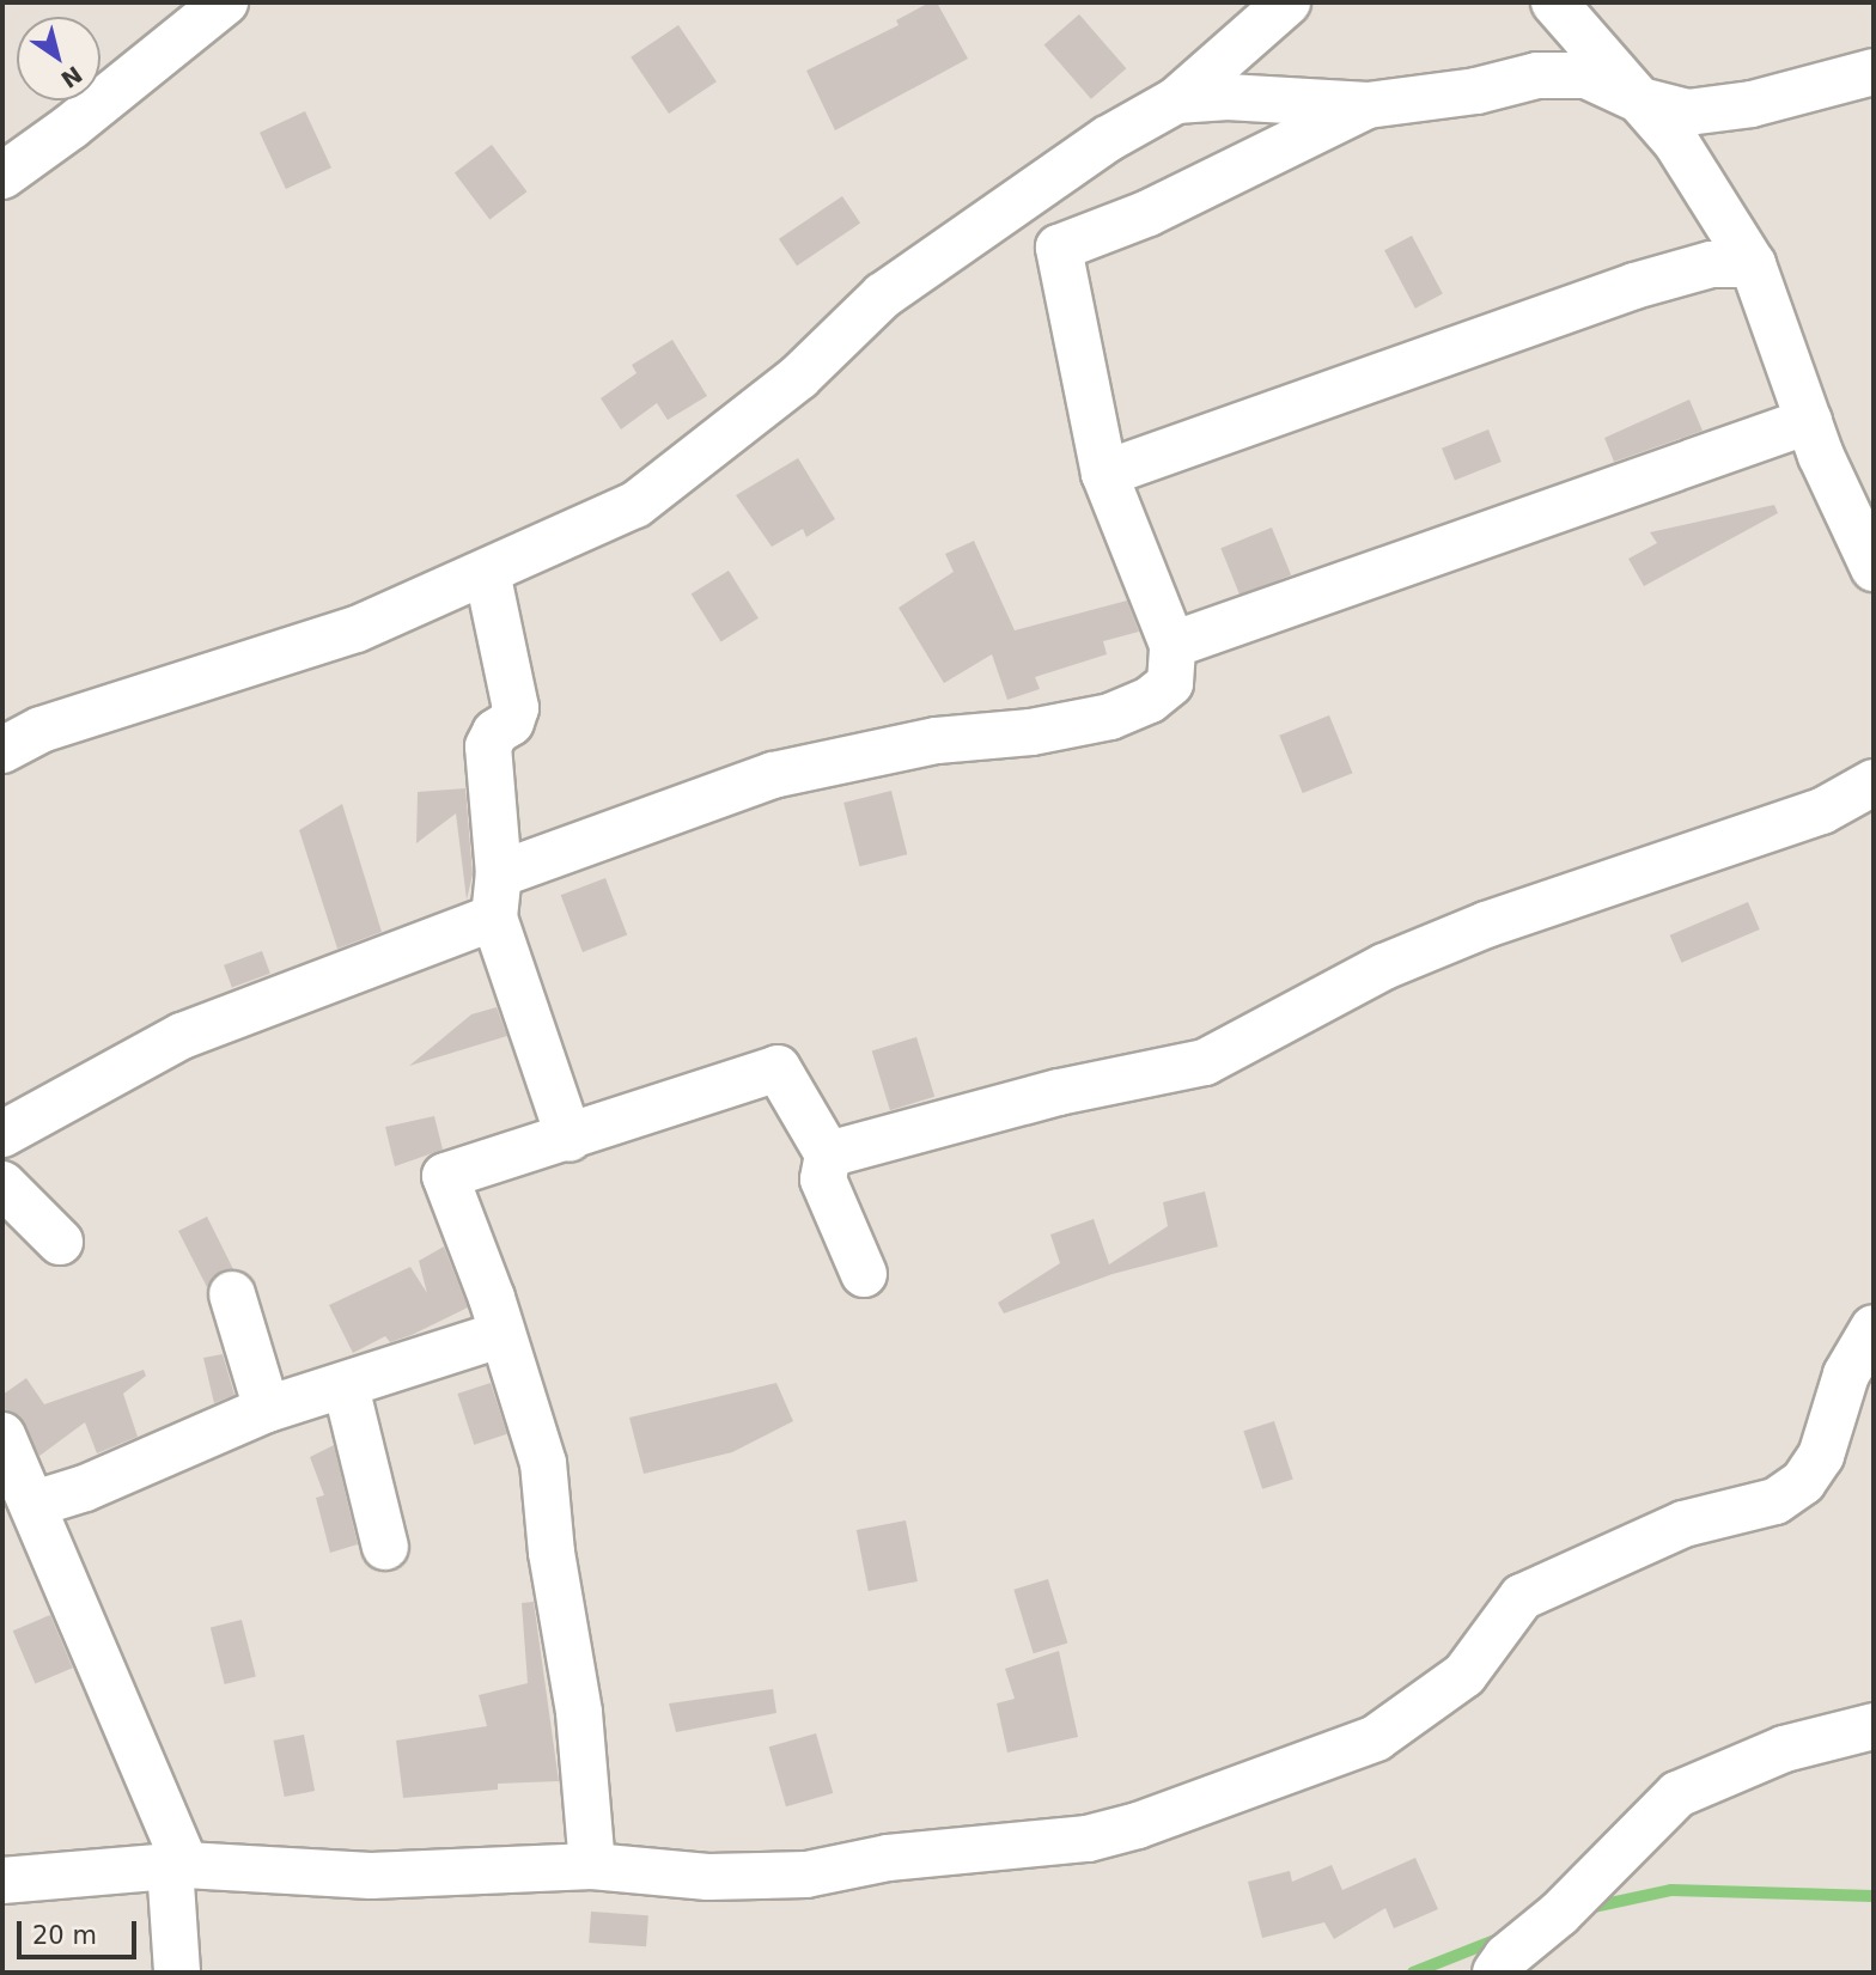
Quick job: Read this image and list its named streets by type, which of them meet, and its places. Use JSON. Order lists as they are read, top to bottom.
{
  "scale_bar": "20 m",
  "north": "bottom right"
}
